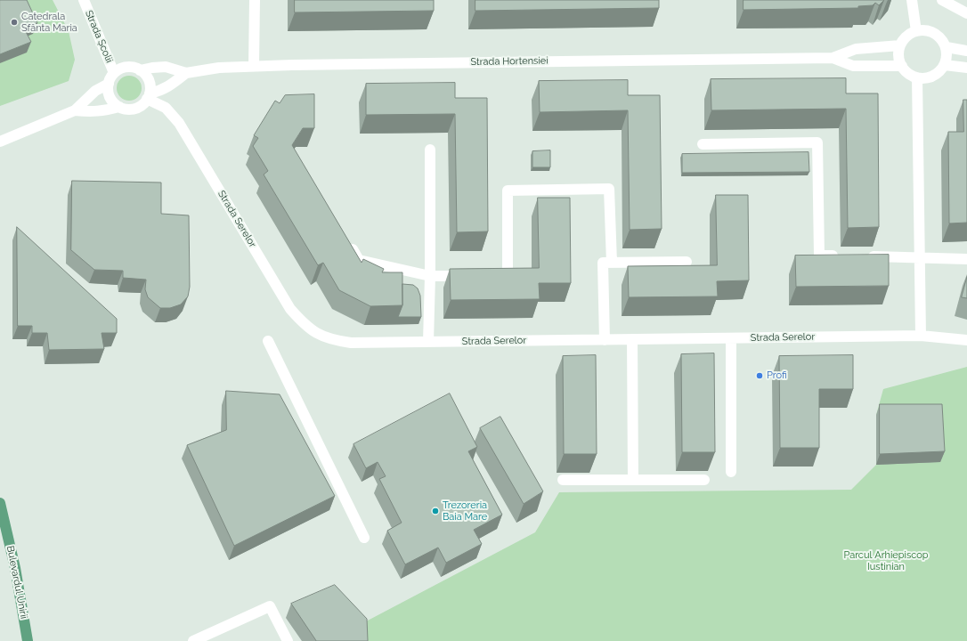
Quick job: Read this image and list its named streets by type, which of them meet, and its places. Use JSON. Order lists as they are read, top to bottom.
{
  "streets": {
    "main road": ["Bulevardul Unirii"],
    "street": ["Strada Școlii", "Strada Hortensiei", "Strada Serelor"]
  },
  "crossings": [
    ["Strada Școlii", "Strada Hortensiei"],
    ["Strada Școlii", "Strada Serelor"],
    ["Strada Hortensiei", "Strada Serelor"]
  ],
  "parks": ["Parcul Arhiepiscop Iustinian"],
  "places": ["Catedrala Sfânta Maria", "Profi", "Trezoreria Baia Mare"]
}
